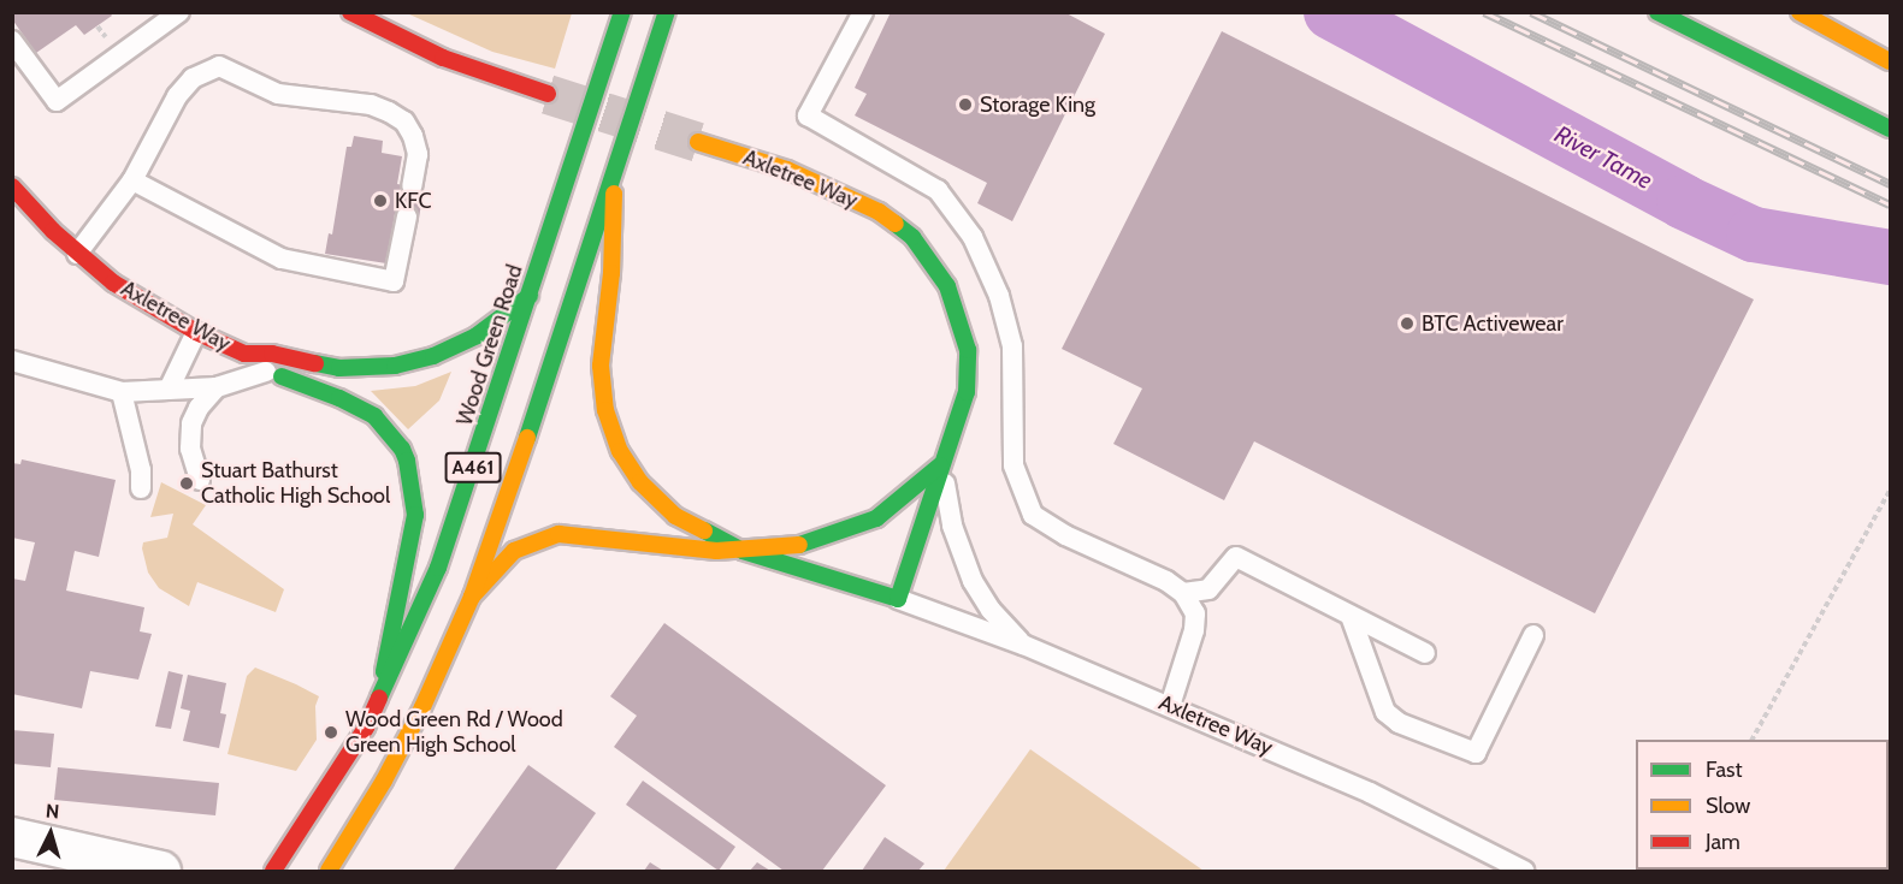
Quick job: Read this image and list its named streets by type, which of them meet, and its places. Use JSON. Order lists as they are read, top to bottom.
{
  "streets": {
    "main road": ["Axletree Way", "Wood Green Road", "A461"]
  },
  "crossings": [
    ["Axletree Way", "Wood Green Road"],
    ["Axletree Way", "A461"]
  ],
  "water": ["River Tame"],
  "places": [
    "Storage King",
    "KFC",
    "BTC Activewear",
    "Stuart Bathurst Catholic High School",
    "Wood Green Rd / Wood Green High School"
  ],
  "legend": ["Fast", "Slow", "Jam"],
  "north": "top"
}
